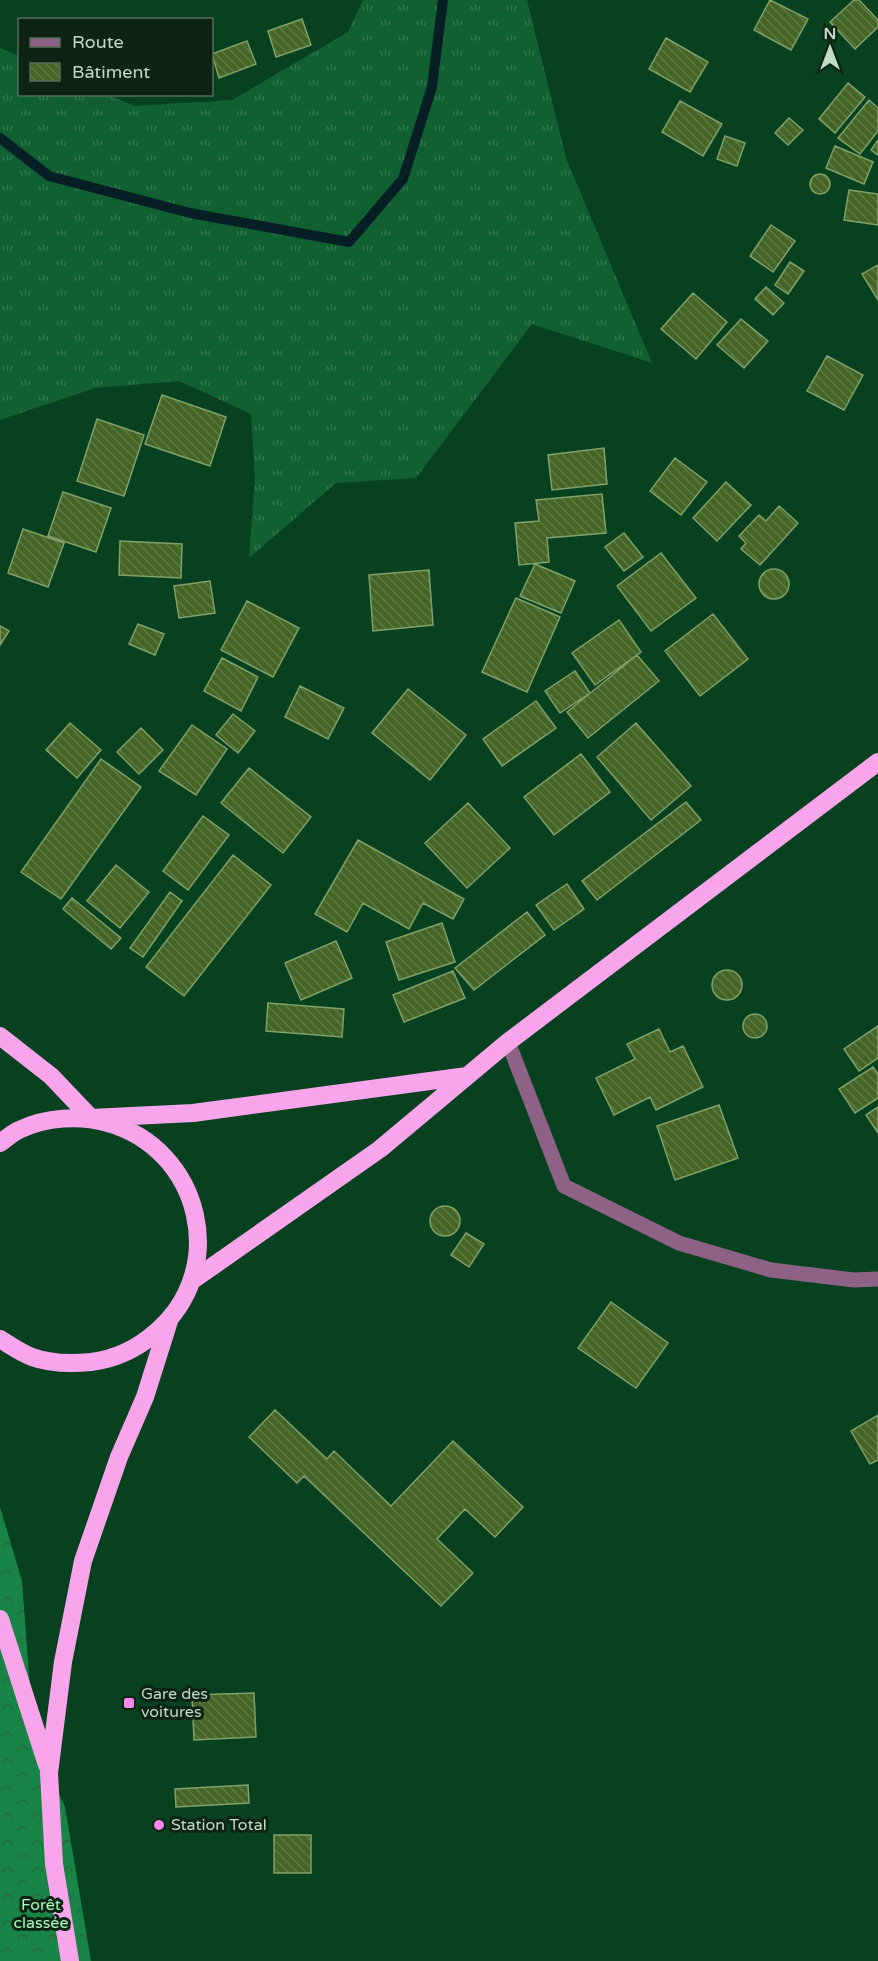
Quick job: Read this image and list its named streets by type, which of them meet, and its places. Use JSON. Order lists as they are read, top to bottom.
{
  "parks": ["Forêt classée"],
  "places": {
    "transit": ["Gare des voitures"],
    "other": ["Station Total"]
  },
  "legend": ["Route", "Bâtiment"],
  "north": "top"
}
